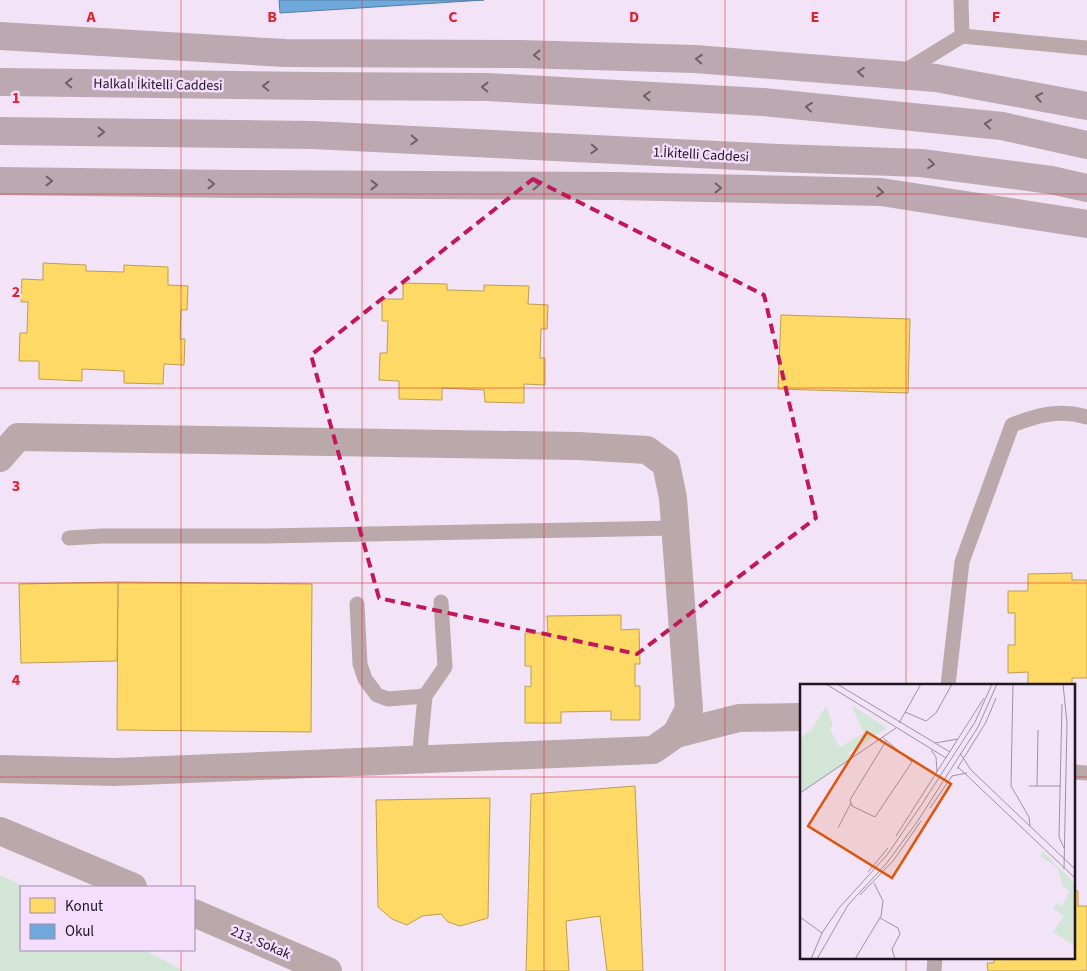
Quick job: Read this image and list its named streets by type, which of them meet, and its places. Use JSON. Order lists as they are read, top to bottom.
{
  "streets": {
    "main road": ["Halkalı İkitelli Caddesi", "1.İkitelli Caddesi"],
    "street": ["213. Sokak"]
  },
  "legend": ["Konut", "Okul"],
  "grid": {
    "columns": [
      "A",
      "B",
      "C",
      "D",
      "E",
      "F"
    ],
    "rows": [
      "1",
      "2",
      "3",
      "4"
    ]
  }
}
